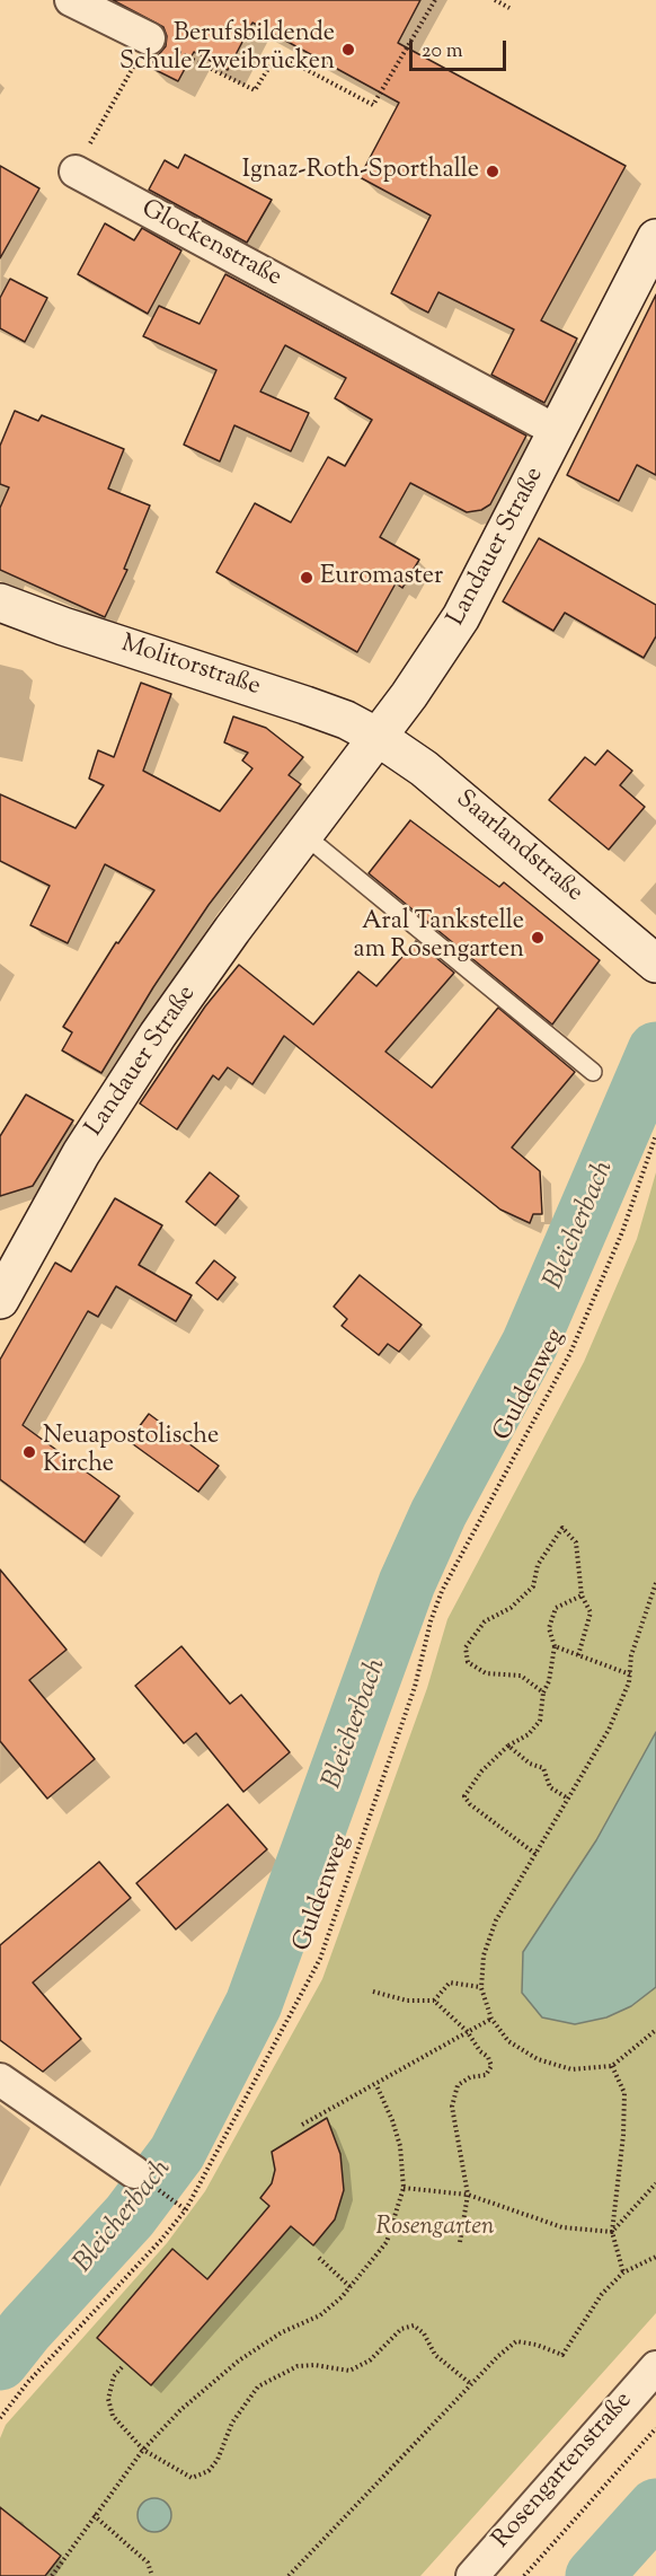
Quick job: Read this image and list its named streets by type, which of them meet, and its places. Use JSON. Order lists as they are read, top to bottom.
{
  "streets": {
    "main road": ["Landauer Straße", "Molitorstraße", "Saarlandstraße"],
    "street": ["Glockenstraße", "Rosengartenstraße"],
    "path": ["Guldenweg"]
  },
  "crossings": [
    ["Glockenstraße", "Landauer Straße"],
    ["Landauer Straße", "Molitorstraße"],
    ["Landauer Straße", "Saarlandstraße"],
    ["Molitorstraße", "Saarlandstraße"]
  ],
  "water": ["Bleicherbach"],
  "parks": ["Rosengarten"],
  "places": [
    "Berufsbildende Schule Zweibrücken",
    "Ignaz-Roth-Sporthalle",
    "Euromaster",
    "Aral Tankstelle am Rosengarten",
    "Neuapostolische Kirche"
  ],
  "scale_bar": "20 m"
}
